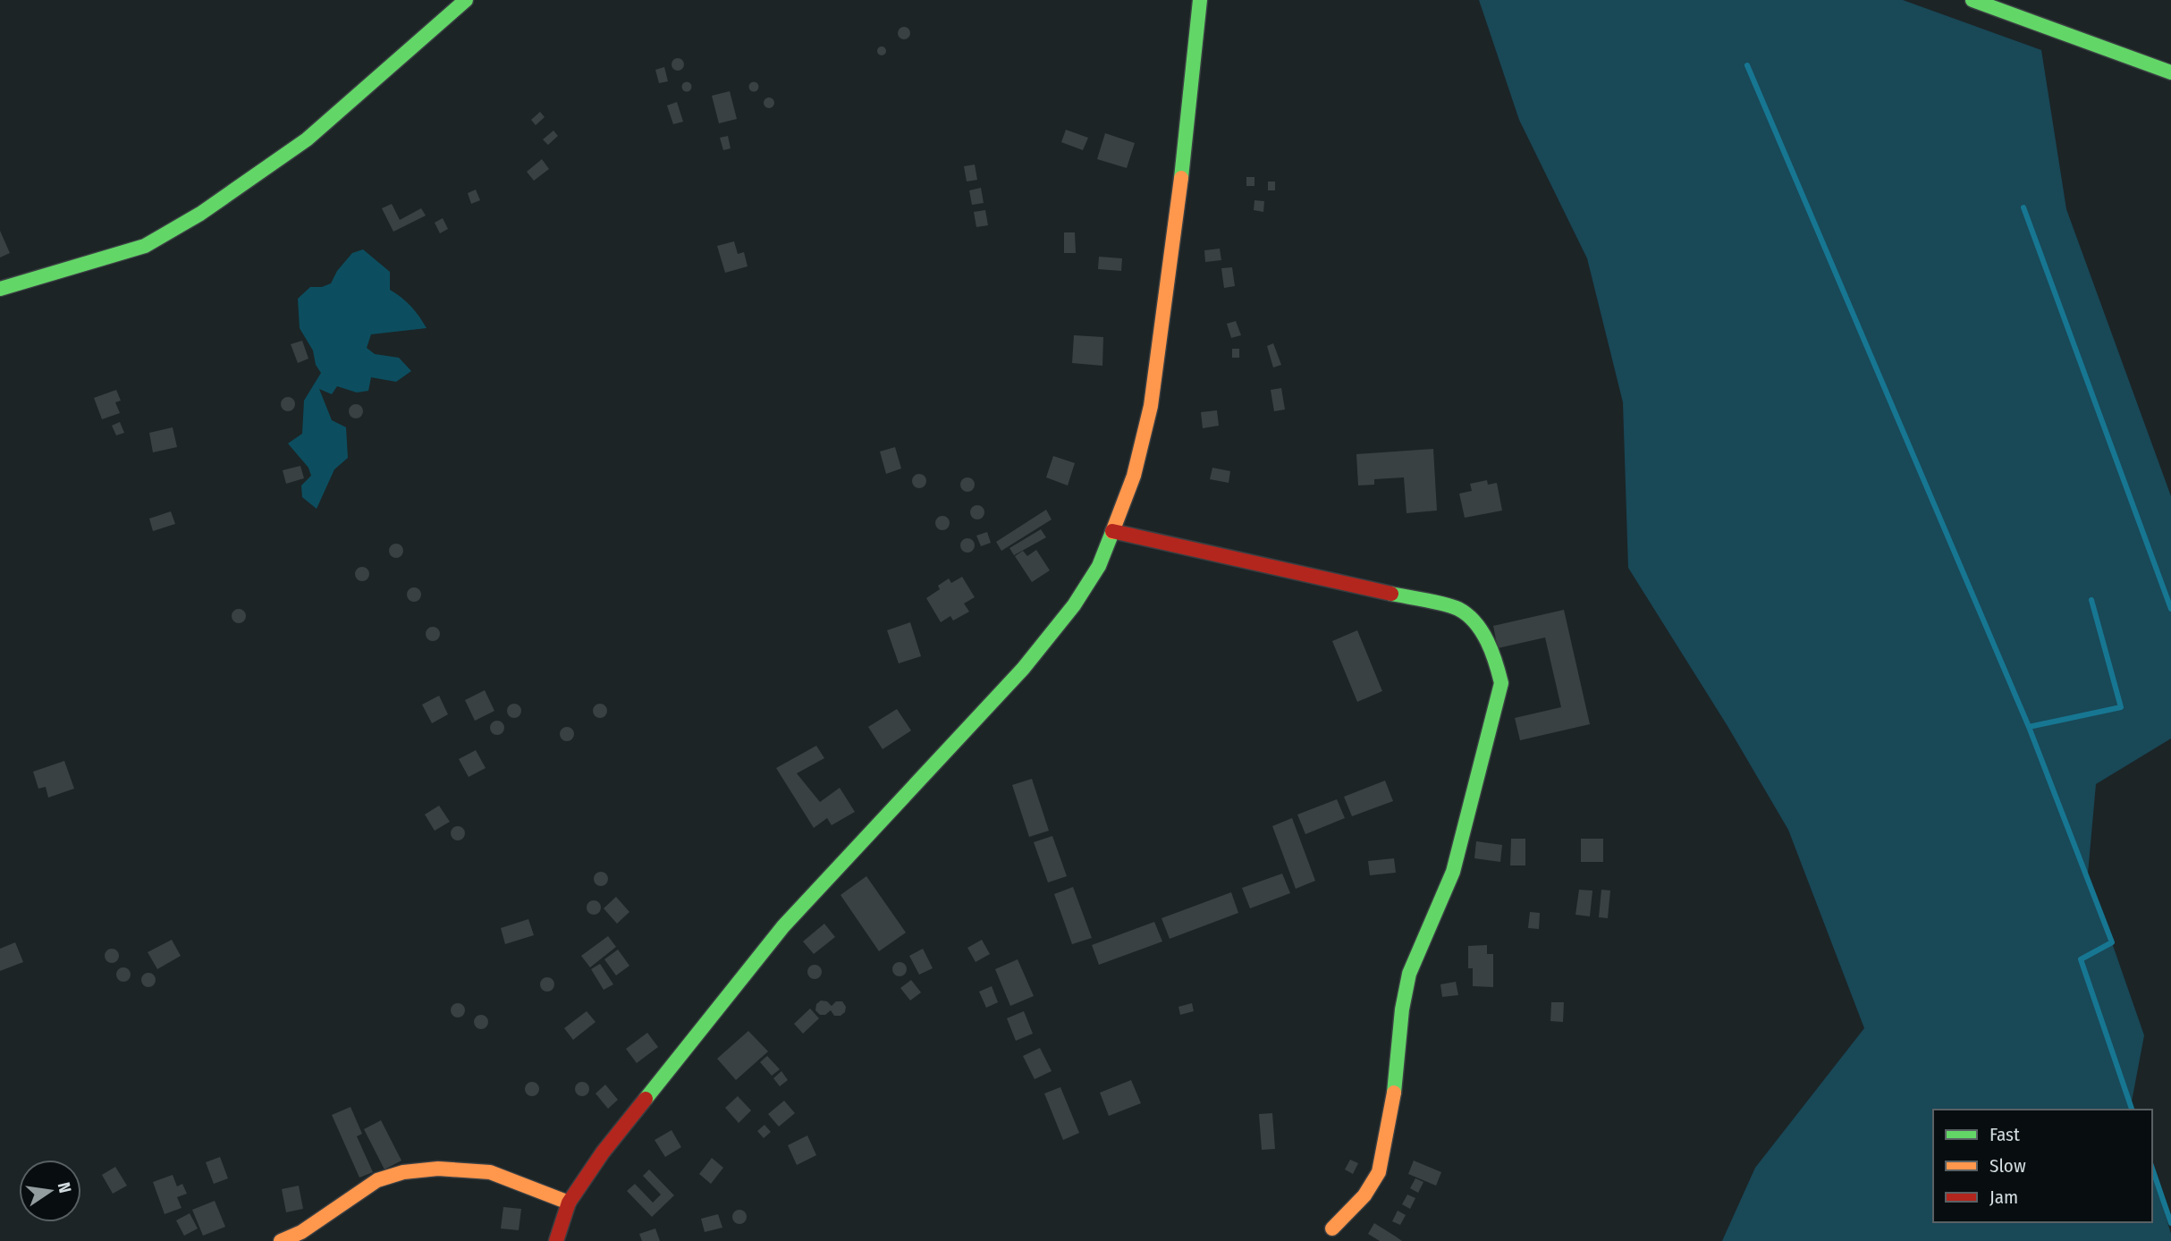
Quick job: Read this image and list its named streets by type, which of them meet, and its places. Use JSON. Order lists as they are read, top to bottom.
{
  "legend": ["Fast", "Slow", "Jam"],
  "north": "right"
}
